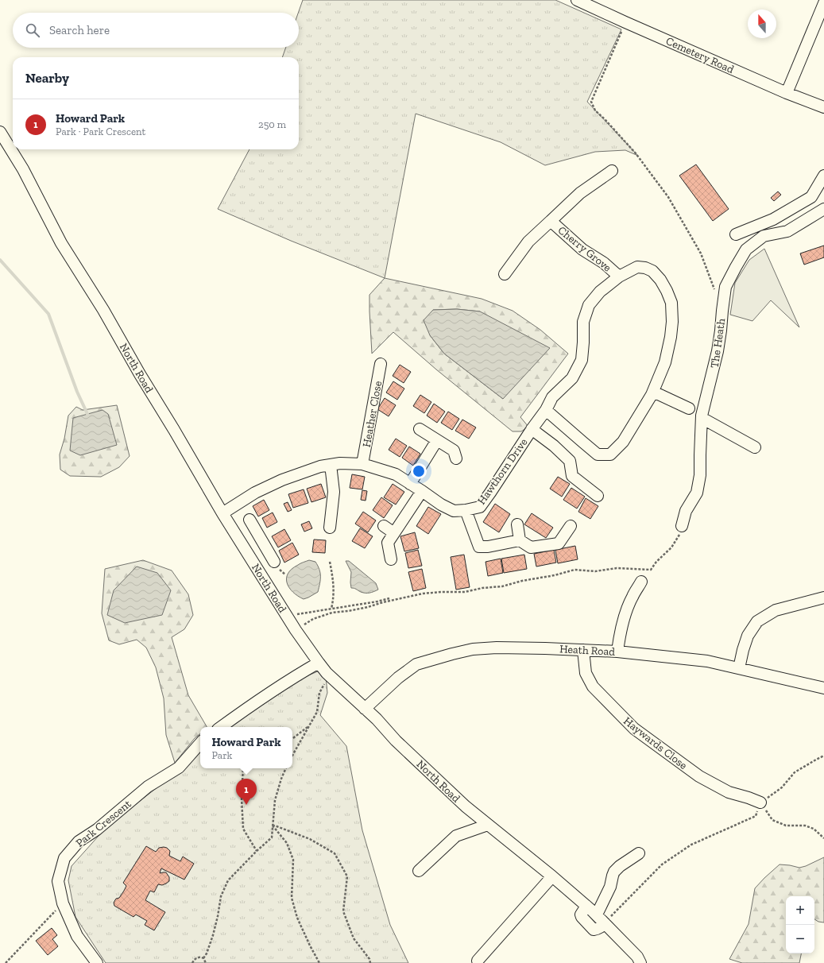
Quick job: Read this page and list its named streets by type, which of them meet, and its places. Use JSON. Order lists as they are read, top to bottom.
{
  "streets": {
    "street": [
      "Cemetery Road",
      "Cherry Grove",
      "The Heath",
      "North Road",
      "Heather Close",
      "Hawthorn Drive",
      "Heath Road",
      "Haywards Close",
      "Park Crescent"
    ]
  },
  "crossings": [
    ["Cherry Grove", "Hawthorn Drive"],
    ["North Road", "Hawthorn Drive"],
    ["North Road", "Heath Road"],
    ["Heather Close", "Hawthorn Drive"],
    ["Heath Road", "Haywards Close"]
  ],
  "north": "top",
  "page": {
    "search": "Search here",
    "heading": "Nearby",
    "list": [
      {
        "mark": "1",
        "name": "Howard Park",
        "note": "Park · Park Crescent",
        "value": "250 m"
      }
    ],
    "popup": ["Howard Park", "Park"],
    "pins": "1",
    "map_buttons": ["+", "−"]
  }
}
